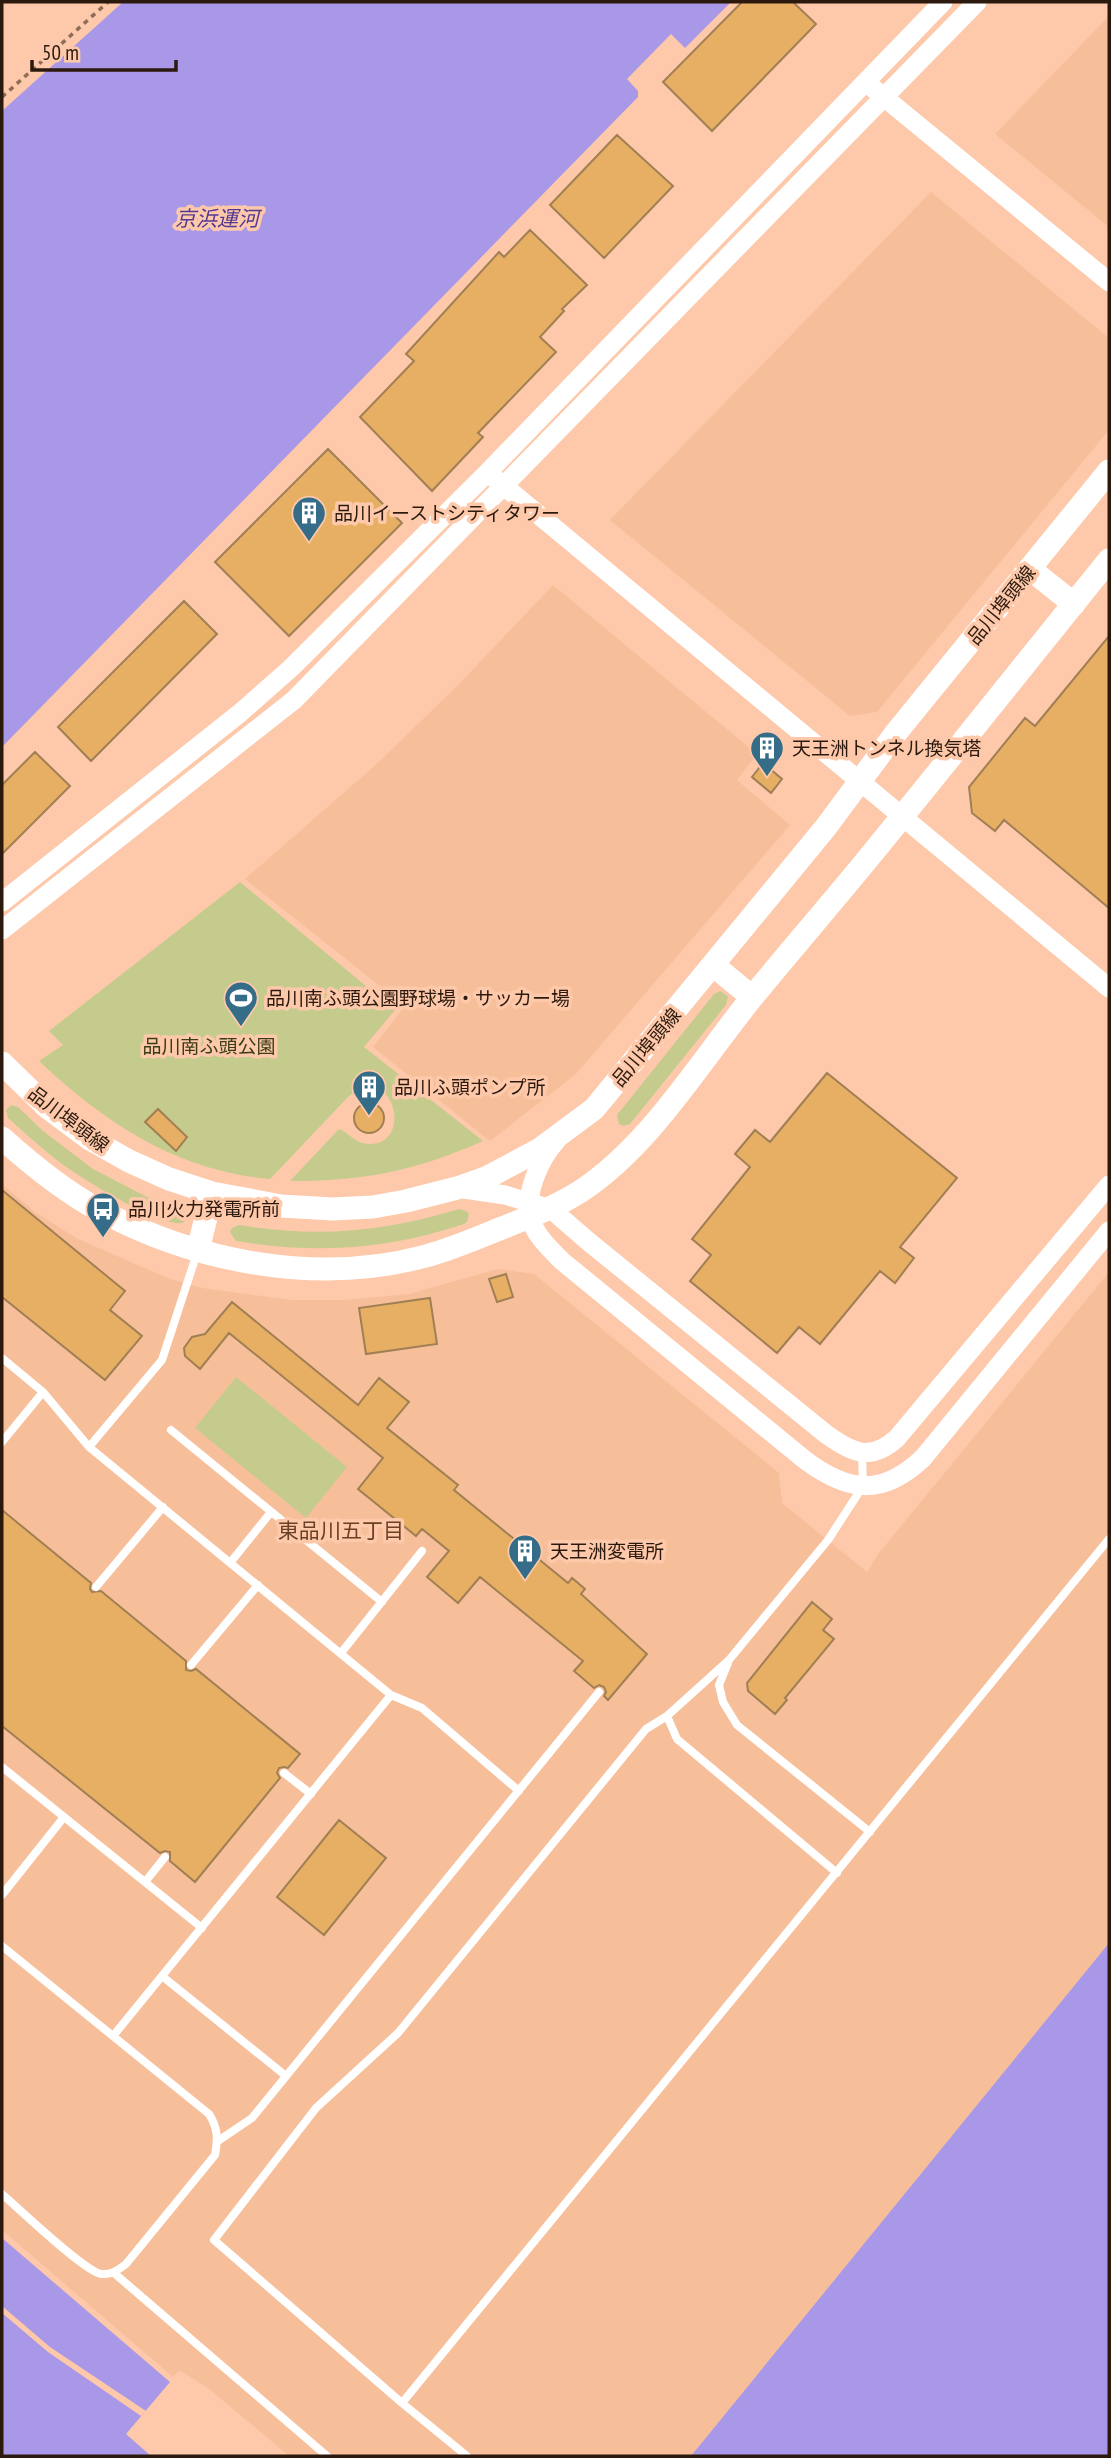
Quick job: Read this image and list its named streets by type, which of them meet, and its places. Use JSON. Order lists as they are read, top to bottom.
{
  "streets": {
    "main road": ["品川埠頭線"]
  },
  "districts": ["東品川五丁目"],
  "water": ["京浜運河"],
  "parks": ["品川南ふ頭公園"],
  "places": {
    "building": [
      "品川イーストシティタワー",
      "天王洲トンネル換気塔",
      "品川ふ頭ポンプ所",
      "天王洲変電所"
    ],
    "sports": ["品川南ふ頭公園野球場・サッカー場"],
    "bus stop": ["品川火力発電所前"]
  },
  "scale_bar": "50 m"
}
